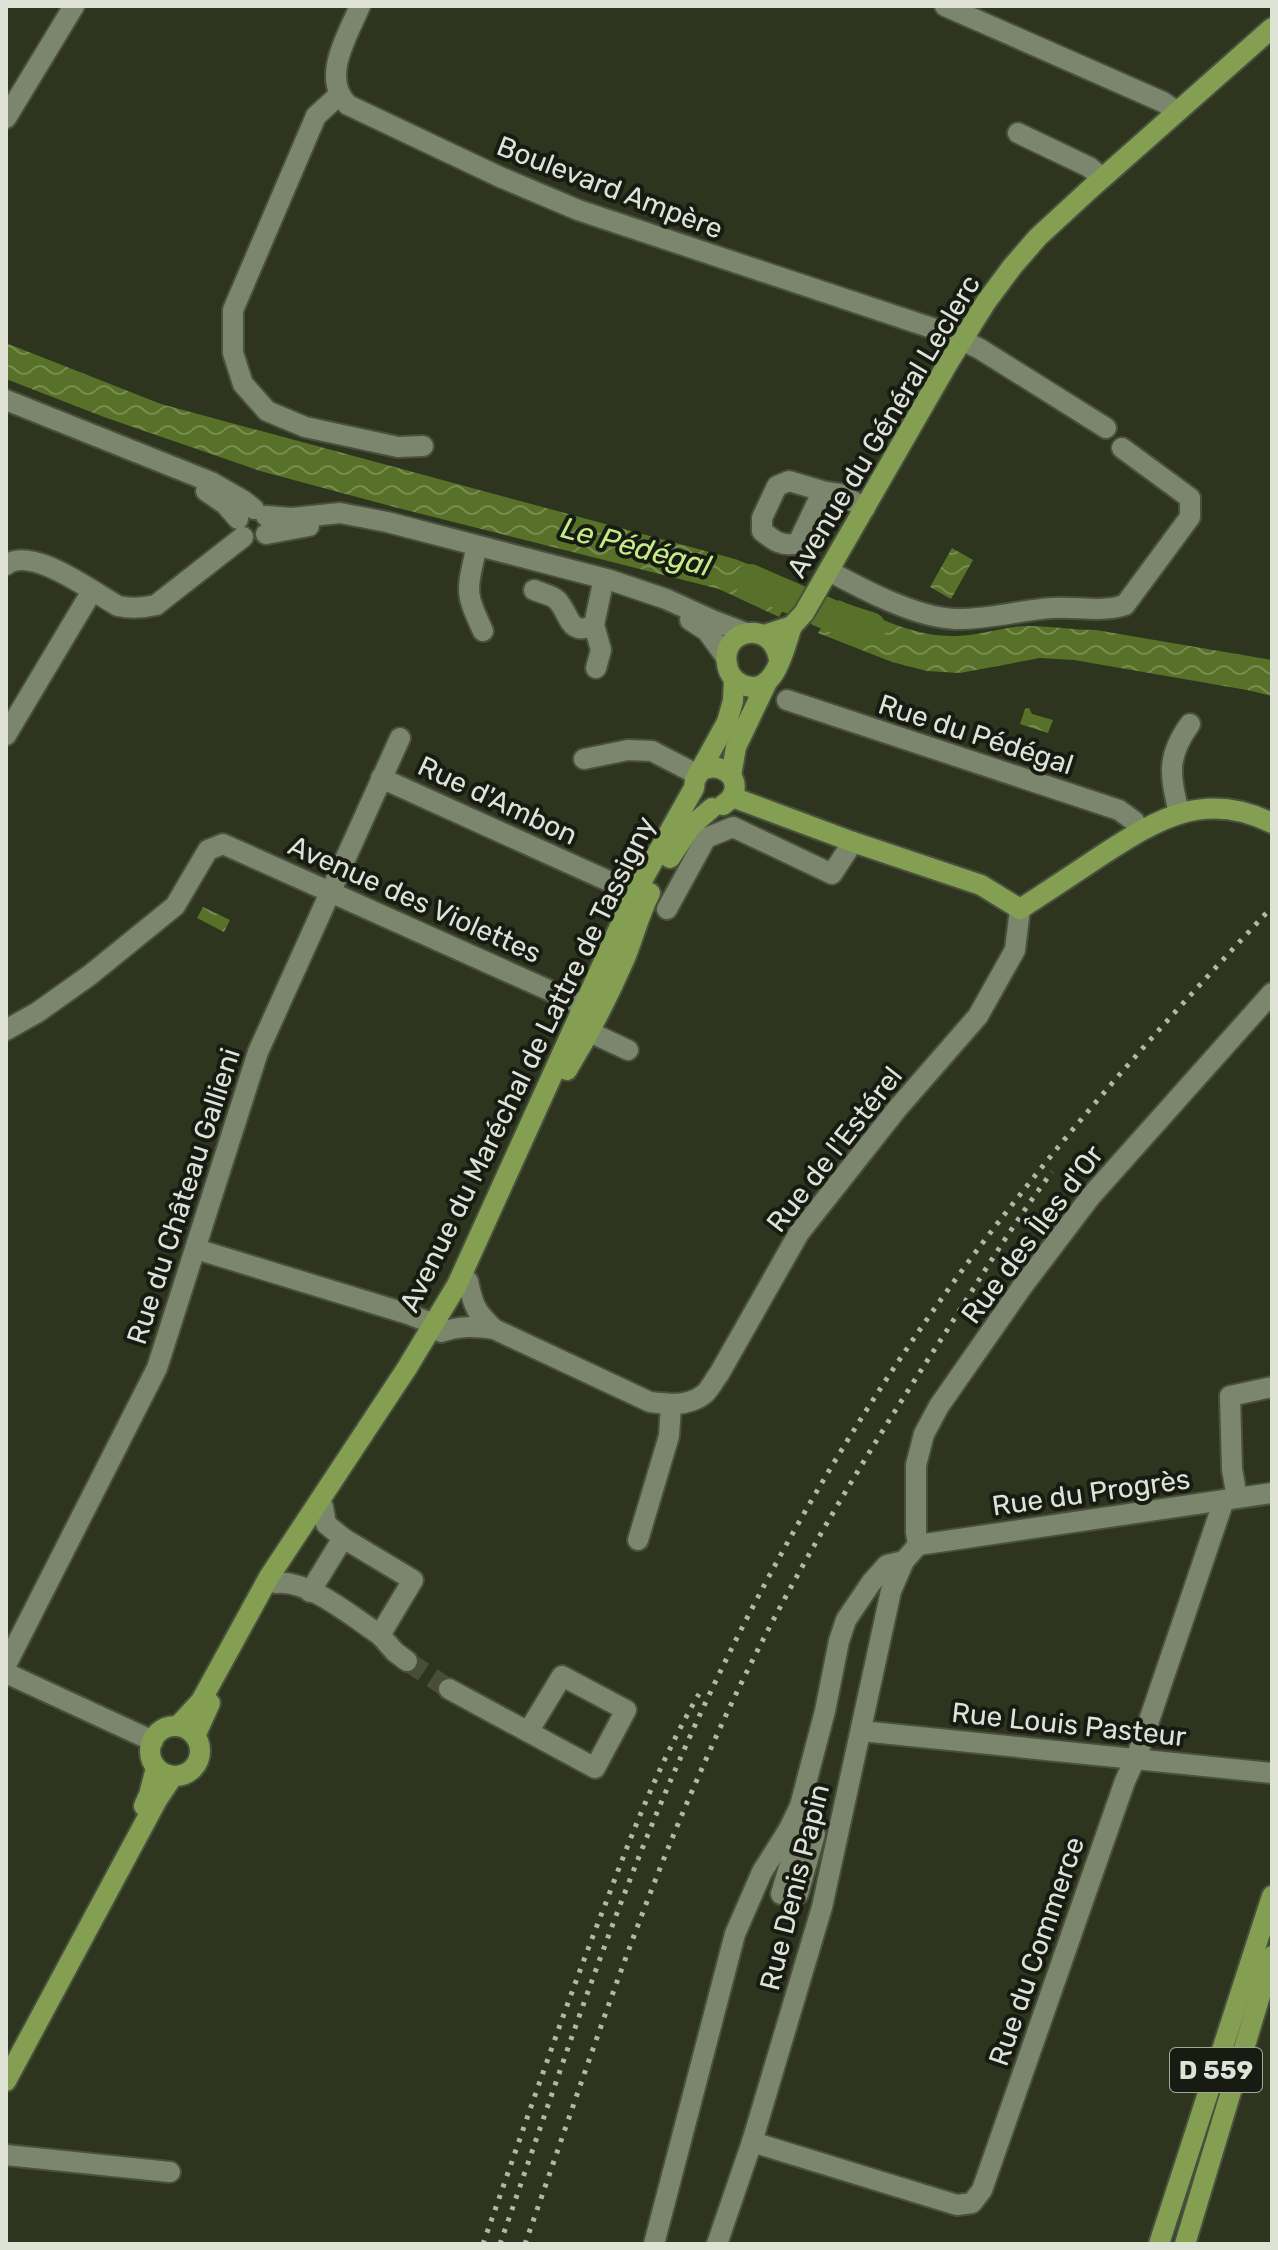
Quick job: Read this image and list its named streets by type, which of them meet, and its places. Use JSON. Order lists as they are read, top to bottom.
{
  "streets": {
    "main road": ["Avenue du Général Leclerc", "Avenue du Maréchal de Lattre de Tassigny", "D 559"],
    "street": [
      "Boulevard Ampère",
      "Rue du Pédégal",
      "Rue d'Ambon",
      "Avenue des Violettes",
      "Rue de l'Estérel",
      "Rue du Château Gallieni",
      "Rue des Îles d'Or",
      "Rue du Progrès",
      "Rue Louis Pasteur",
      "Rue Denis Papin",
      "Rue du Commerce"
    ]
  },
  "crossings": [
    ["Boulevard Ampère", "Avenue du Général Leclerc"],
    ["Avenue du Général Leclerc", "Avenue du Maréchal de Lattre de Tassigny"],
    ["Rue d'Ambon", "Avenue du Maréchal de Lattre de Tassigny"],
    ["Rue d'Ambon", "Rue du Château Gallieni"],
    ["Avenue des Violettes", "Avenue du Maréchal de Lattre de Tassigny"],
    ["Avenue des Violettes", "Rue du Château Gallieni"],
    ["Rue des Îles d'Or", "Rue du Progrès"],
    ["Rue des Îles d'Or", "Rue Denis Papin"],
    ["Rue du Progrès", "Rue Denis Papin"],
    ["Rue du Progrès", "Rue du Commerce"],
    ["Rue Louis Pasteur", "Rue Denis Papin"],
    ["Rue Louis Pasteur", "Rue du Commerce"],
    ["Rue Denis Papin", "Rue du Commerce"]
  ],
  "water": ["Le Pédégal"]
}
